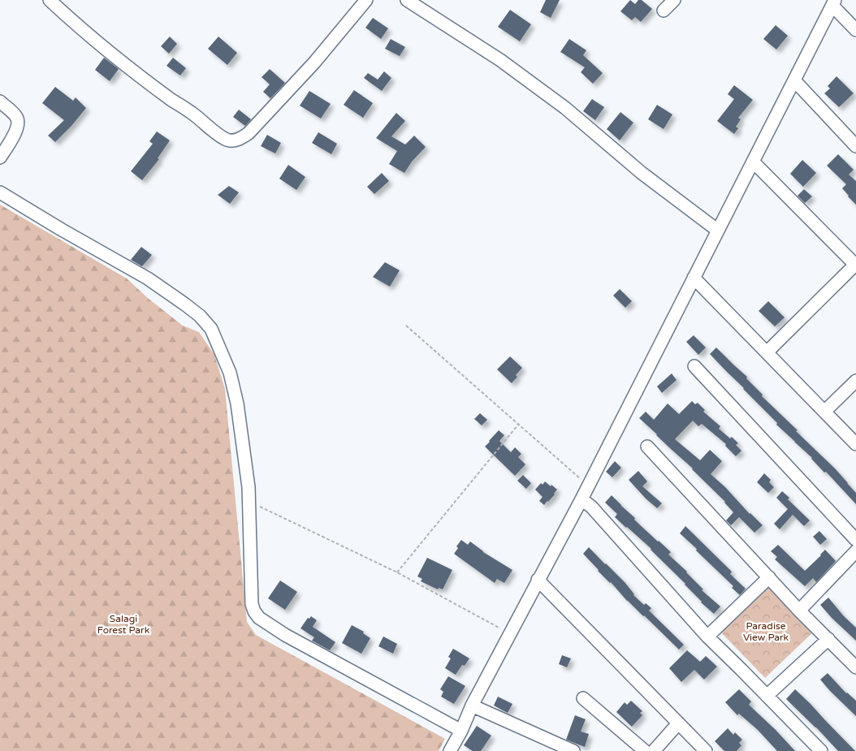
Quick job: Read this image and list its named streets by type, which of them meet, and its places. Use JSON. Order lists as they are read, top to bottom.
{
  "parks": ["Salagi Forest Park", "Paradise View Park"]
}
